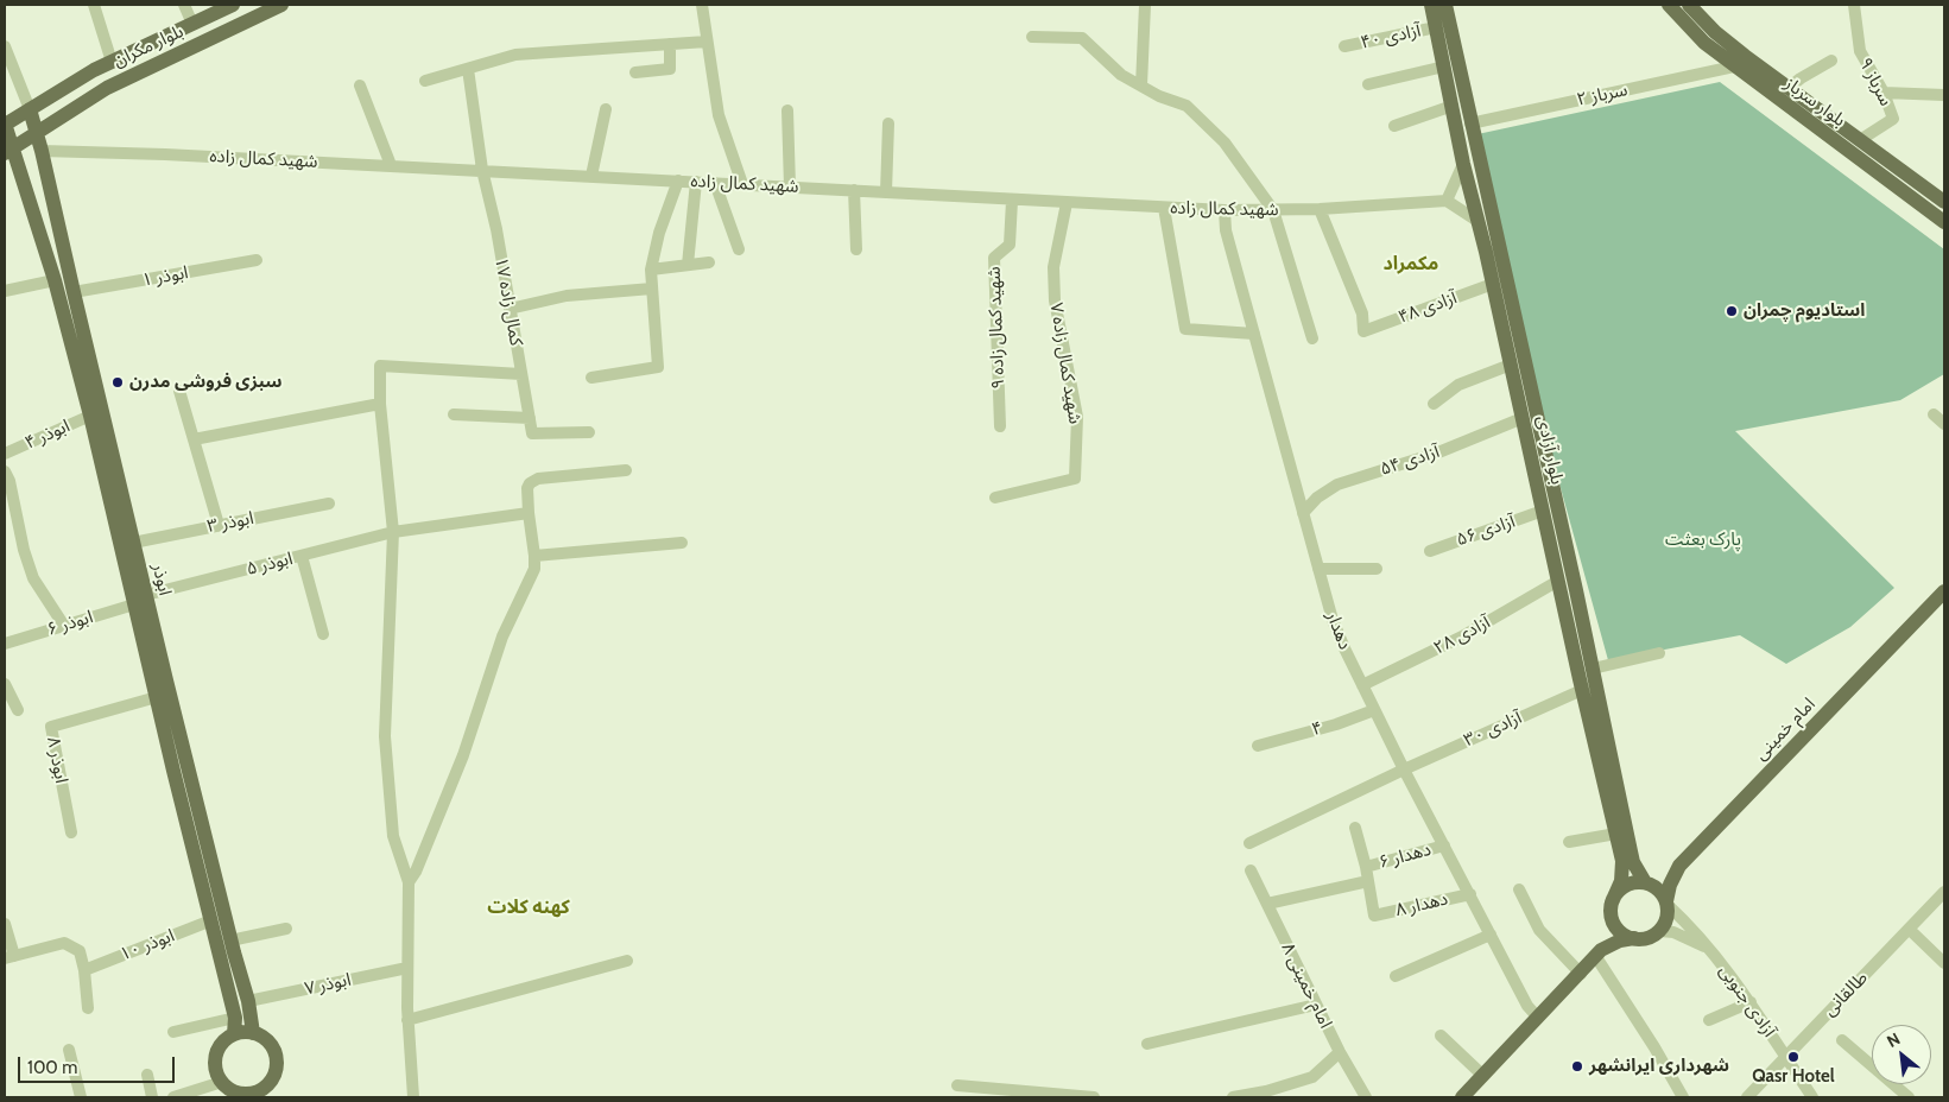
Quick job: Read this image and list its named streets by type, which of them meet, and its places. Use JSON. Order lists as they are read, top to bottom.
{
  "streets": {
    "main road": [
      "بلوار مکران",
      "بلوار سرباز",
      "بلوار آزادی",
      "ابوذر",
      "امام خمینی"
    ],
    "street": [
      "آزادی ۴۰",
      "سرباز ۹",
      "سرباز ۲",
      "شهید کمال زاده",
      "ابوذر ۱",
      "کمال زاده ۱۷",
      "آزادی ۴۸",
      "شهید کمال زاده ۹",
      "شهید کمال زاده ۷",
      "ابوذر ۴",
      "آزادی ۵۴",
      "ابوذر ۳",
      "آزادی ۵۶",
      "ابوذر ۵",
      "ابوذر ۶",
      "دهدار",
      "آزادی ۲۸",
      "۴",
      "آزادی ۳۰",
      "ابوذر ۸",
      "دهدار ۶",
      "دهدار ۸",
      "ابوذر ۱۰",
      "ابوذر ۷",
      "امام خمینی ۸",
      "طالقانی",
      "آزادی جنوبی"
    ]
  },
  "crossings": [
    ["آزادی ۴۰", "بلوار آزادی"],
    ["بلوار مکران", "ابوذر"],
    ["سرباز ۹", "بلوار سرباز"],
    ["سرباز ۲", "بلوار سرباز"],
    ["سرباز ۲", "بلوار آزادی"],
    ["شهید کمال زاده", "کمال زاده ۱۷"],
    ["شهید کمال زاده", "آزادی ۴۸"],
    ["شهید کمال زاده", "شهید کمال زاده ۹"],
    ["شهید کمال زاده", "شهید کمال زاده ۷"],
    ["شهید کمال زاده", "ابوذر"],
    ["شهید کمال زاده", "دهدار"],
    ["ابوذر ۱", "ابوذر"],
    ["آزادی ۴۸", "بلوار آزادی"],
    ["ابوذر ۴", "ابوذر"],
    ["بلوار آزادی", "آزادی ۵۴"],
    ["بلوار آزادی", "آزادی ۵۶"],
    ["بلوار آزادی", "آزادی ۲۸"],
    ["بلوار آزادی", "آزادی ۳۰"],
    ["بلوار آزادی", "امام خمینی"],
    ["بلوار آزادی", "آزادی جنوبی"],
    ["آزادی ۵۴", "دهدار"],
    ["ابوذر ۳", "ابوذر"],
    ["ابوذر ۵", "ابوذر"],
    ["ابوذر ۵", "ابوذر ۶"],
    ["ابوذر", "ابوذر ۶"],
    ["ابوذر", "ابوذر ۸"],
    ["ابوذر", "ابوذر ۱۰"],
    ["ابوذر", "ابوذر ۷"],
    ["دهدار", "آزادی ۲۸"],
    ["دهدار", "۴"],
    ["دهدار", "آزادی ۳۰"],
    ["دهدار", "دهدار ۶"],
    ["دهدار", "دهدار ۸"],
    ["امام خمینی", "آزادی جنوبی"],
    ["طالقانی", "آزادی جنوبی"]
  ],
  "districts": ["مکمراد", "کهنه کلات"],
  "parks": ["پارک بعثت"],
  "places": [
    "استادیوم چمران",
    "سبزی فروشی مدرن",
    "Qasr Hotel",
    "شهرداری ایرانشهر"
  ],
  "scale_bar": "100 m",
  "north": "top left"
}
